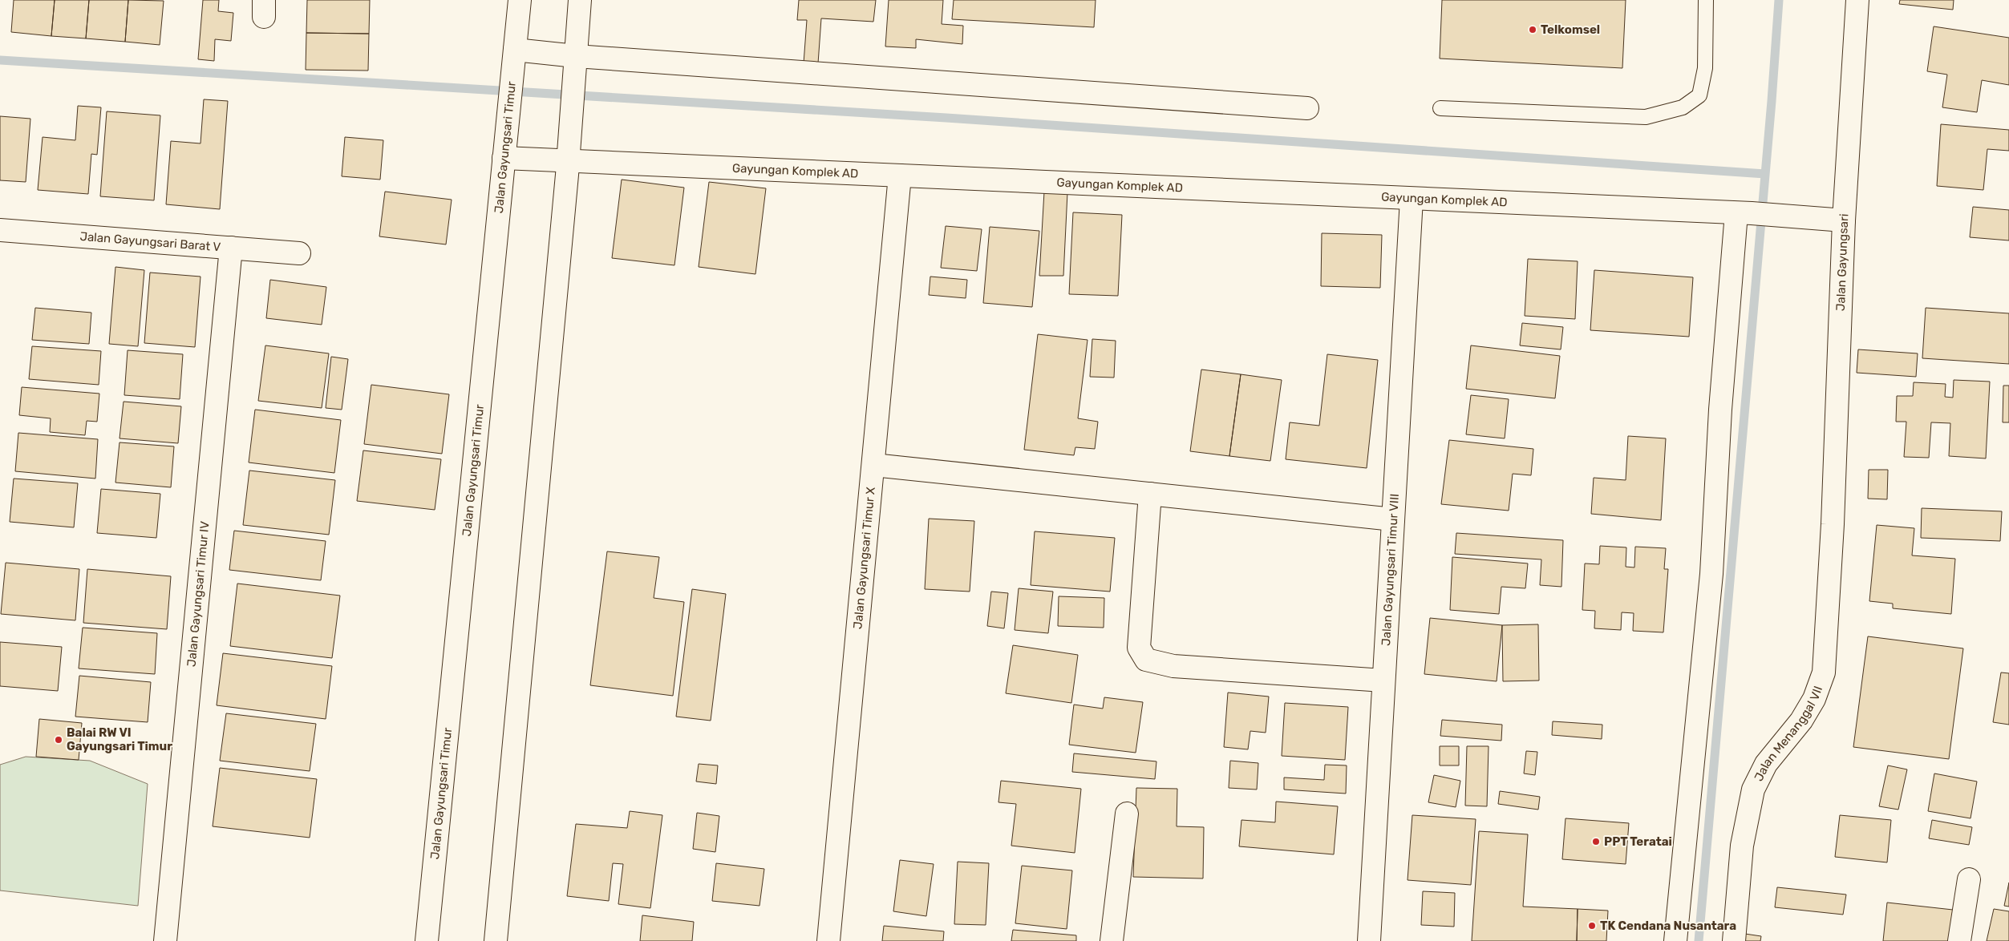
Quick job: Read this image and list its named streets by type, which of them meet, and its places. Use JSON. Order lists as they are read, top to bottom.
{
  "streets": {
    "street": [
      "Jalan Gayungsari Timur",
      "Gayungan Komplek AD",
      "Jalan Gayungsari Barat V",
      "Jalan Gayungsari",
      "Jalan Gayungsari Timur X",
      "Jalan Gayungsari Timur VIII",
      "Jalan Gayungsari Timur IV",
      "Jalan Menanggal VII"
    ]
  },
  "crossings": [
    ["Jalan Gayungsari Timur", "Gayungan Komplek AD"],
    ["Gayungan Komplek AD", "Jalan Gayungsari"],
    ["Gayungan Komplek AD", "Jalan Gayungsari Timur X"],
    ["Gayungan Komplek AD", "Jalan Gayungsari Timur VIII"],
    ["Jalan Gayungsari Barat V", "Jalan Gayungsari Timur IV"],
    ["Jalan Gayungsari", "Jalan Menanggal VII"]
  ],
  "places": [
    "Telkomsel",
    "Balai RW VI Gayungsari Timur",
    "PPT Teratai",
    "TK Cendana Nusantara"
  ]
}
